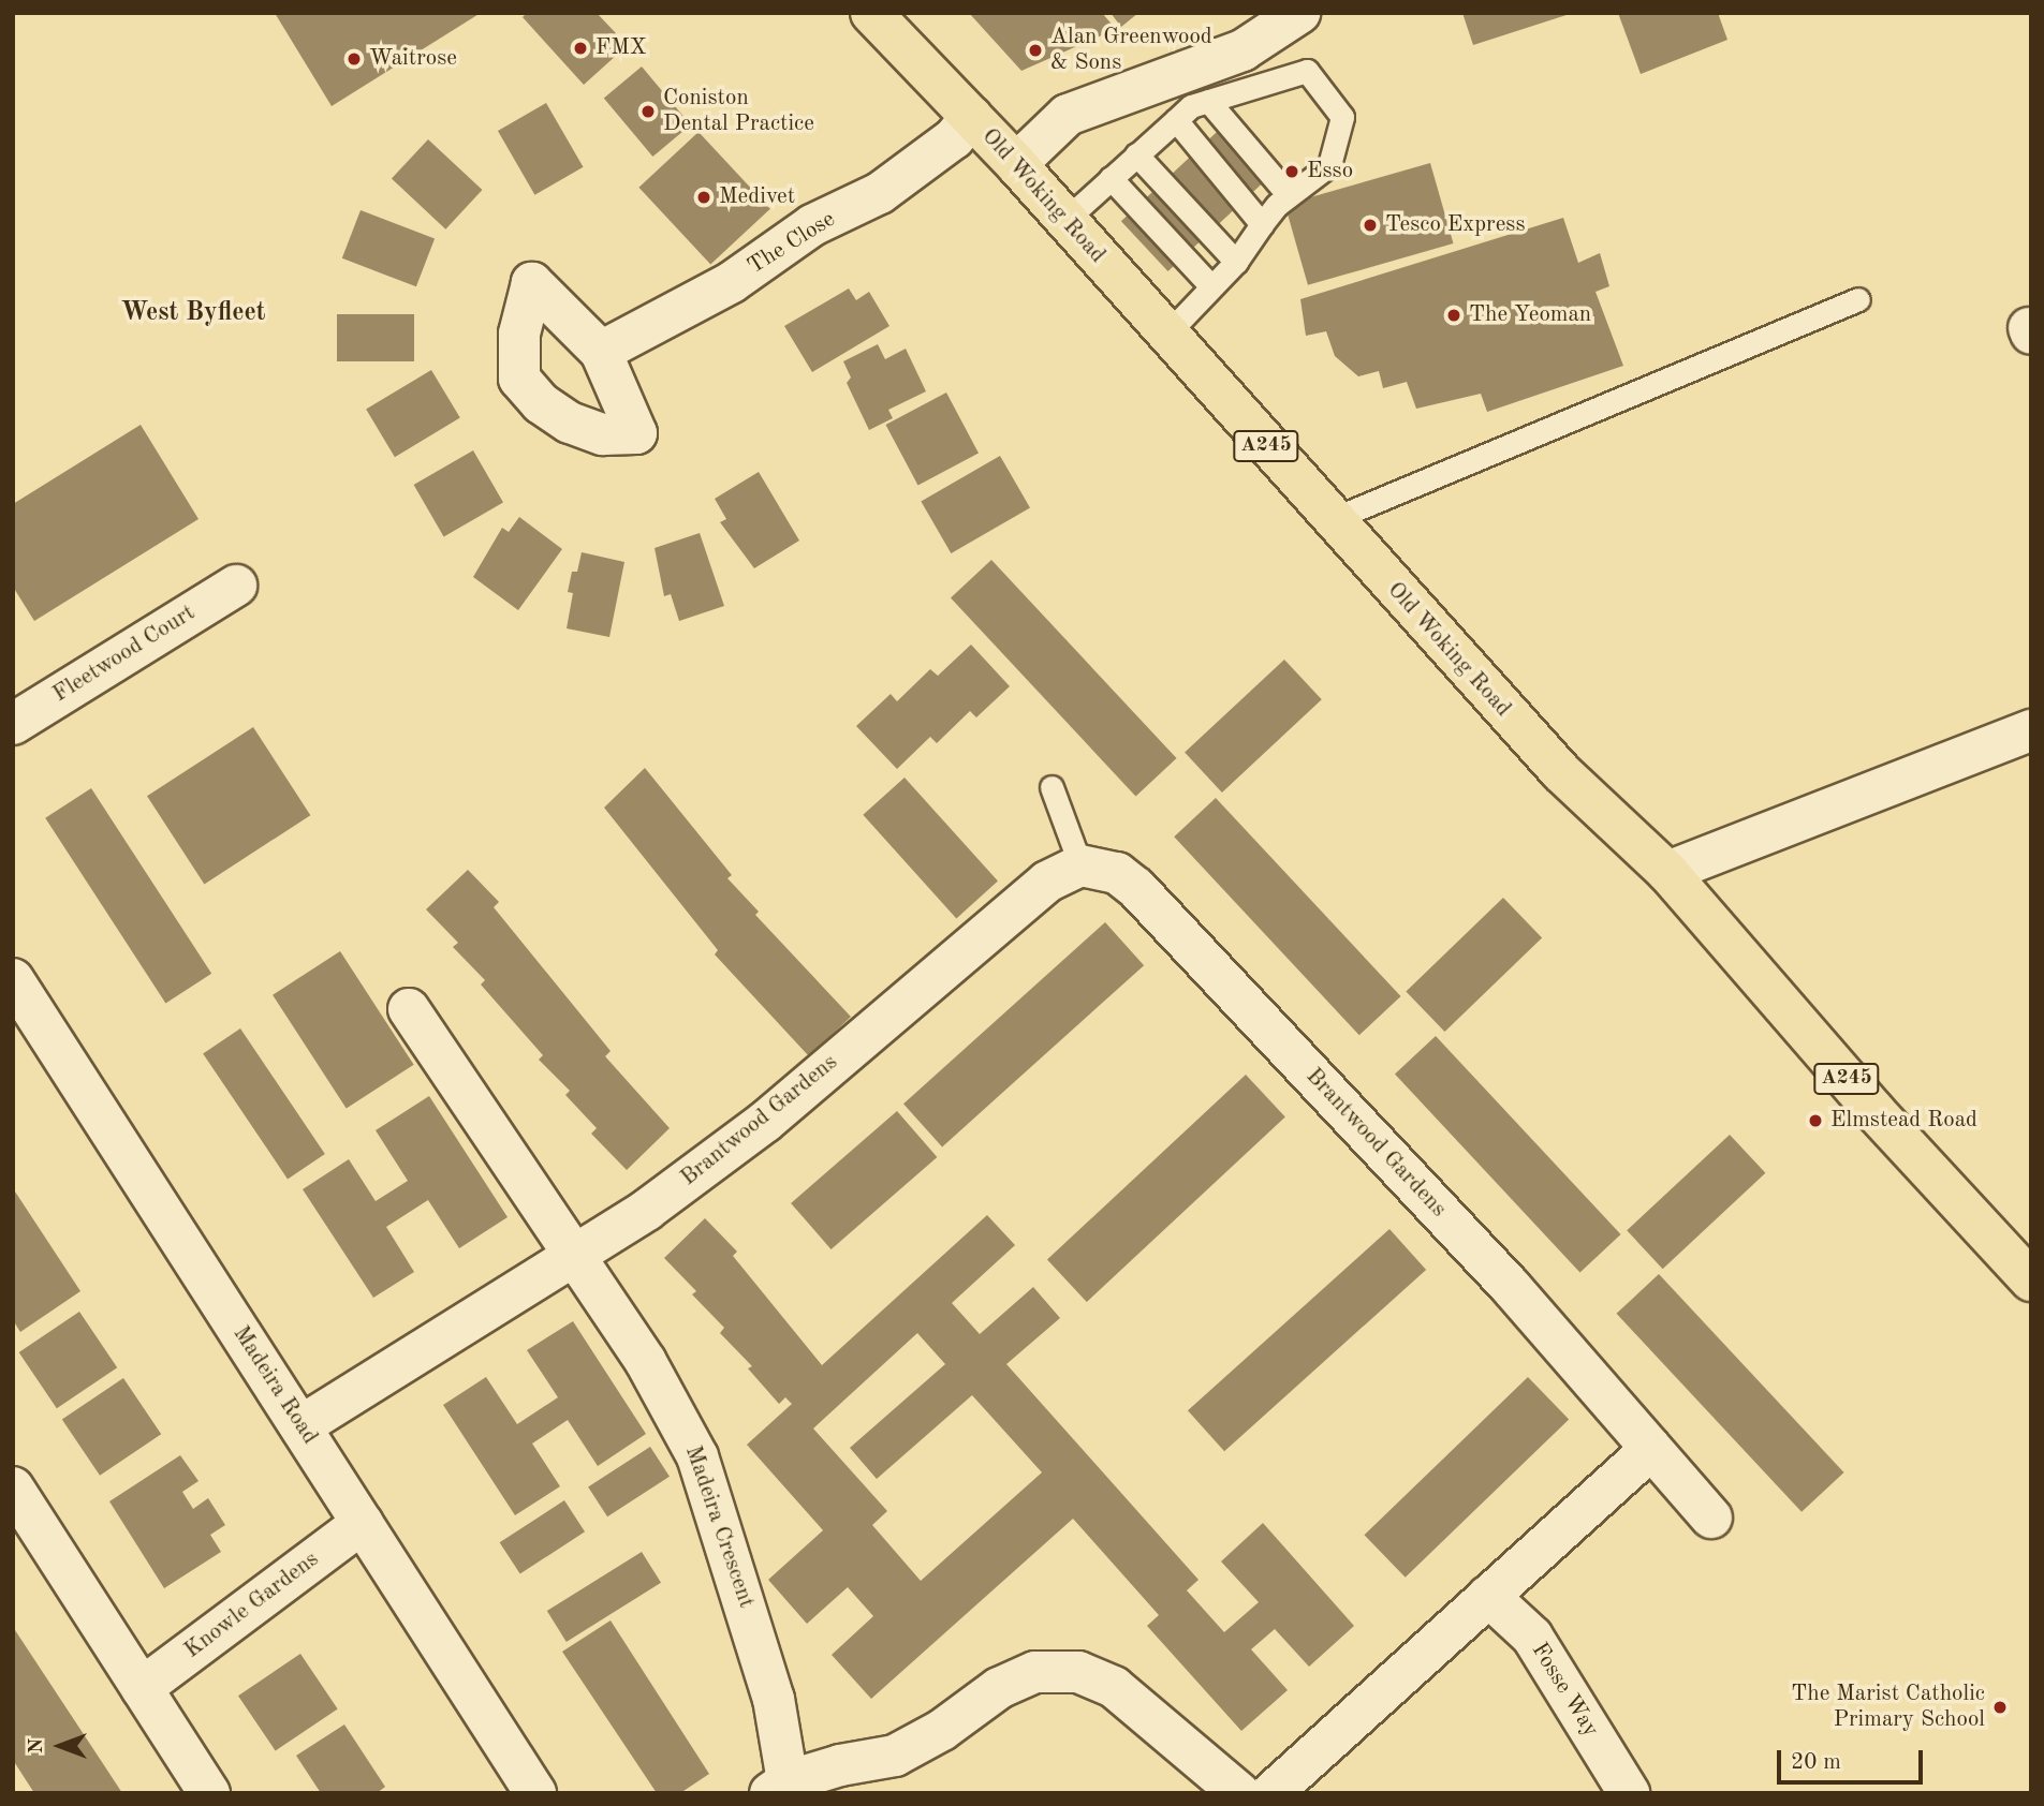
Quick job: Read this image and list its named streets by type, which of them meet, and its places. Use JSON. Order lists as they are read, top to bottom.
{
  "streets": {
    "main road": ["Old Woking Road", "A245"],
    "street": [
      "The Close",
      "Fleetwood Court",
      "Brantwood Gardens",
      "Madeira Road",
      "Madeira Crescent",
      "Knowle Gardens",
      "Fosse Way"
    ]
  },
  "crossings": [
    ["Old Woking Road", "The Close"],
    ["Brantwood Gardens", "Madeira Road"],
    ["Brantwood Gardens", "Madeira Crescent"],
    ["Madeira Road", "Knowle Gardens"]
  ],
  "districts": ["West Byfleet"],
  "places": [
    "FMX",
    "Alan Greenwood & Sons",
    "Waitrose",
    "Coniston Dental Practice",
    "Esso",
    "Medivet",
    "Tesco Express",
    "The Yeoman",
    "Elmstead Road",
    "The Marist Catholic Primary School"
  ],
  "scale_bar": "20 m",
  "north": "left"
}
